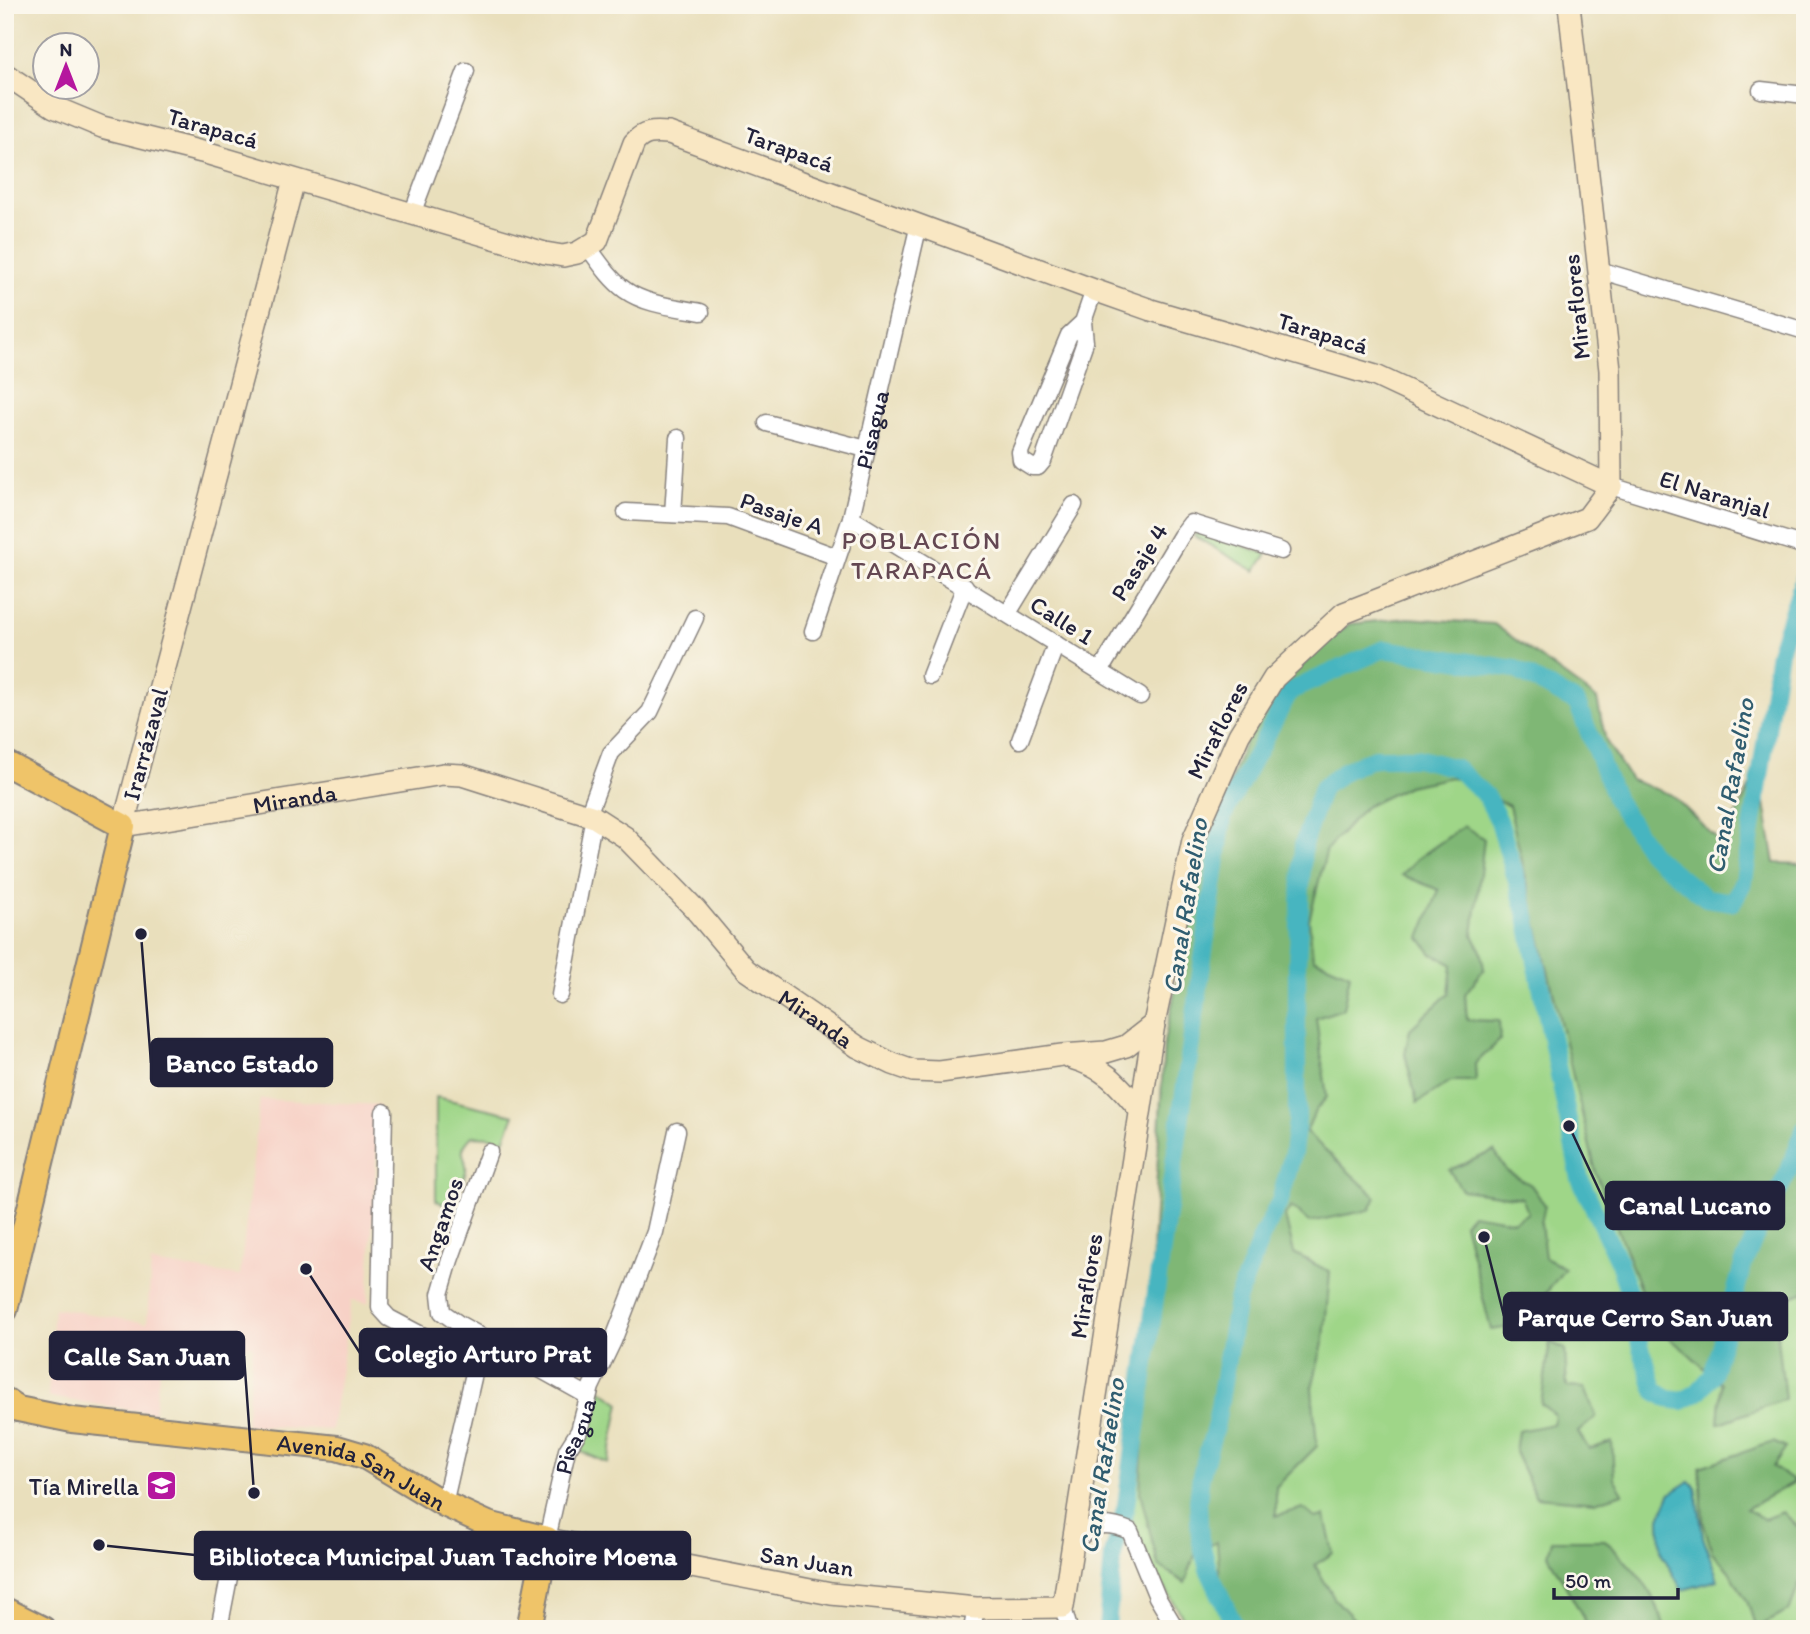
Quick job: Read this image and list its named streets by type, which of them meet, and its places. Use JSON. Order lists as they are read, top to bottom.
{
  "streets": {
    "main road": ["Pisagua", "Irarrázaval", "Avenida San Juan"],
    "street": [
      "Tarapacá",
      "Miraflores",
      "El Naranjal",
      "Pasaje A",
      "Pasaje 4",
      "Calle 1",
      "Miranda",
      "Angamos",
      "San Juan"
    ]
  },
  "crossings": [
    ["Tarapacá", "Miraflores"],
    ["Tarapacá", "Pisagua"],
    ["Tarapacá", "El Naranjal"],
    ["Tarapacá", "Irarrázaval"],
    ["Miraflores", "El Naranjal"],
    ["Miraflores", "Miranda"],
    ["Miraflores", "San Juan"],
    ["Pisagua", "Pasaje A"],
    ["Pisagua", "Calle 1"],
    ["Pisagua", "Angamos"],
    ["Pisagua", "Avenida San Juan"],
    ["Pisagua", "San Juan"],
    ["Pasaje 4", "Calle 1"],
    ["Irarrázaval", "Miranda"],
    ["Avenida San Juan", "San Juan"]
  ],
  "districts": ["POBLACIÓN TARAPACÁ"],
  "water": ["Canal Rafaelino"],
  "places": {
    "other": [
      "Banco Estado",
      "Canal Lucano",
      "Parque Cerro San Juan",
      "Colegio Arturo Prat",
      "Calle San Juan",
      "Biblioteca Municipal Juan Tachoire Moena"
    ],
    "school or university": ["Tía Mirella"]
  },
  "scale_bar": "50 m",
  "north": "top"
}
